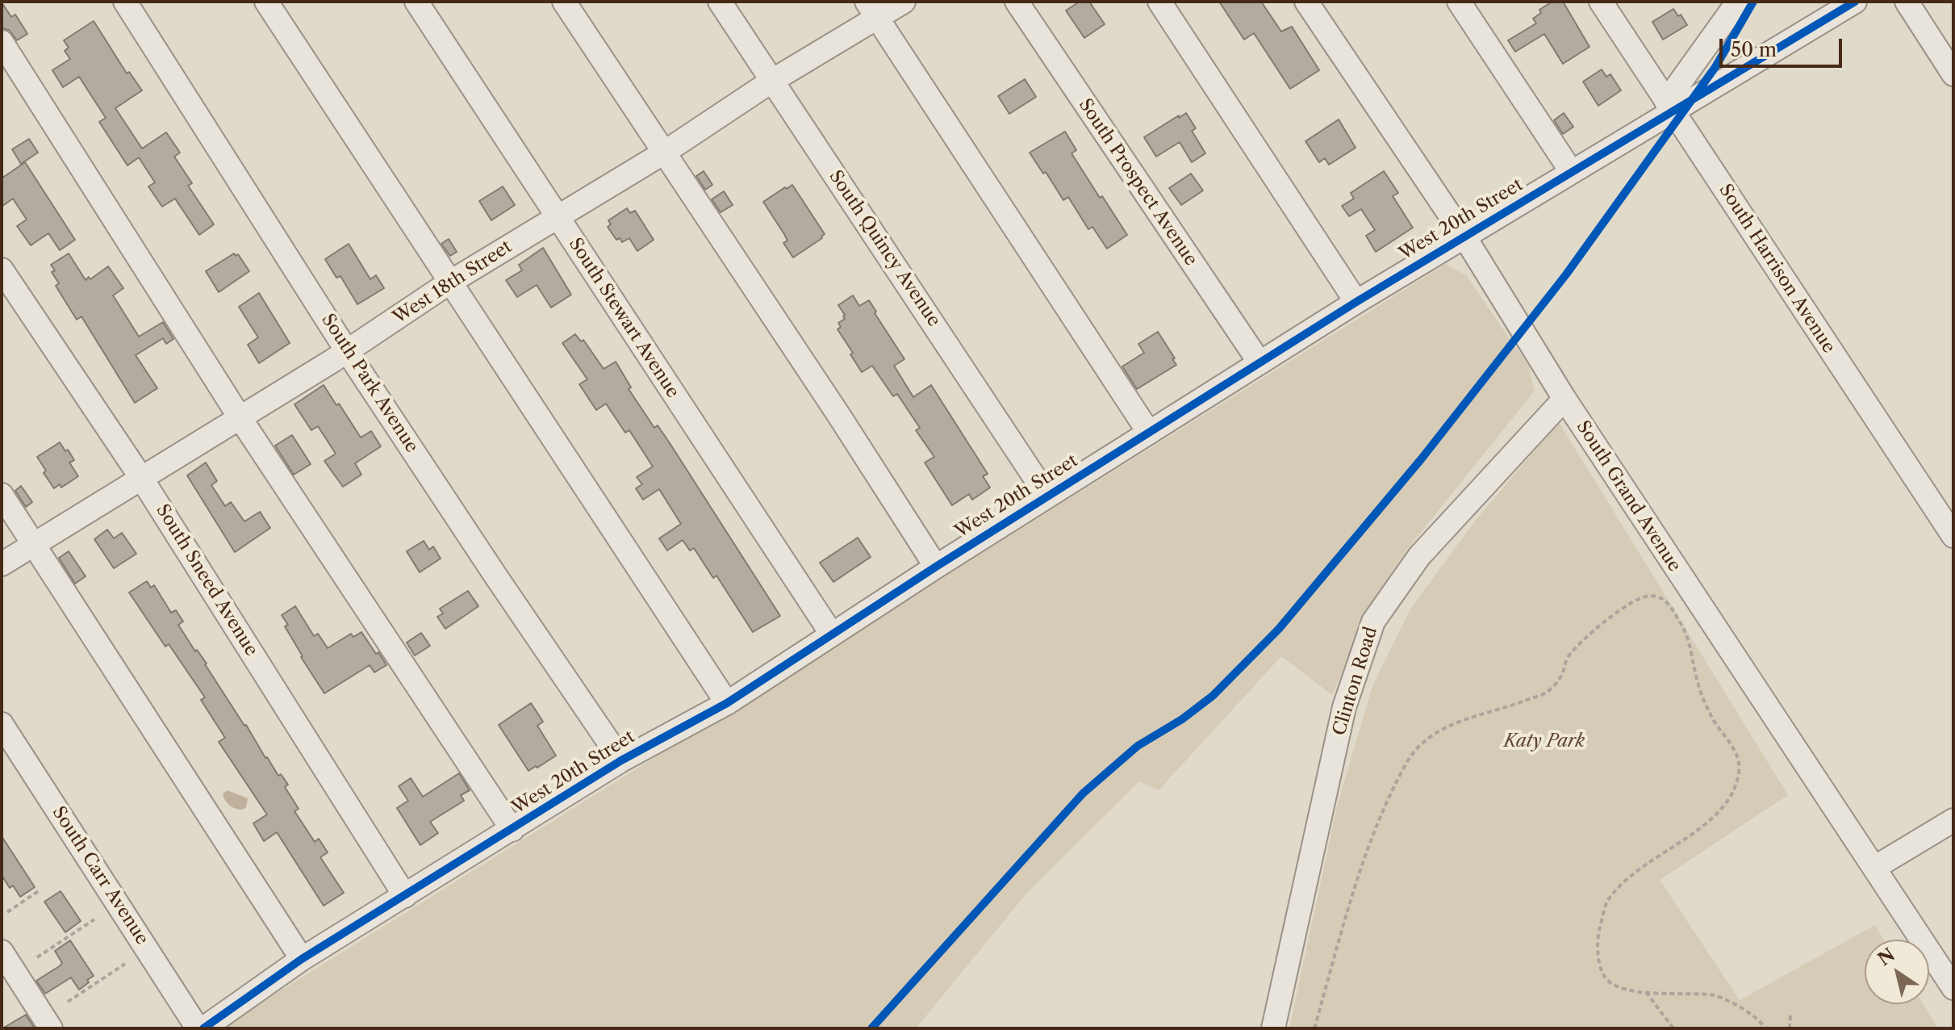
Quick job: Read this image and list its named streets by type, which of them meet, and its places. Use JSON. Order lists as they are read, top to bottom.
{
  "streets": {
    "street": [
      "South Prospect Avenue",
      "West 20th Street",
      "South Quincy Avenue",
      "South Harrison Avenue",
      "West 18th Street",
      "South Stewart Avenue",
      "South Park Avenue",
      "South Grand Avenue",
      "South Sneed Avenue",
      "Clinton Road",
      "South Carr Avenue"
    ]
  },
  "crossings": [
    ["South Prospect Avenue", "West 20th Street"],
    ["West 20th Street", "South Quincy Avenue"],
    ["West 20th Street", "South Harrison Avenue"],
    ["West 20th Street", "South Stewart Avenue"],
    ["West 20th Street", "South Park Avenue"],
    ["West 20th Street", "South Grand Avenue"],
    ["West 20th Street", "South Sneed Avenue"],
    ["South Quincy Avenue", "West 18th Street"],
    ["West 18th Street", "South Stewart Avenue"],
    ["West 18th Street", "South Park Avenue"],
    ["West 18th Street", "South Sneed Avenue"],
    ["South Grand Avenue", "Clinton Road"]
  ],
  "parks": ["Katy Park"],
  "scale_bar": "50 m",
  "north": "top left"
}
